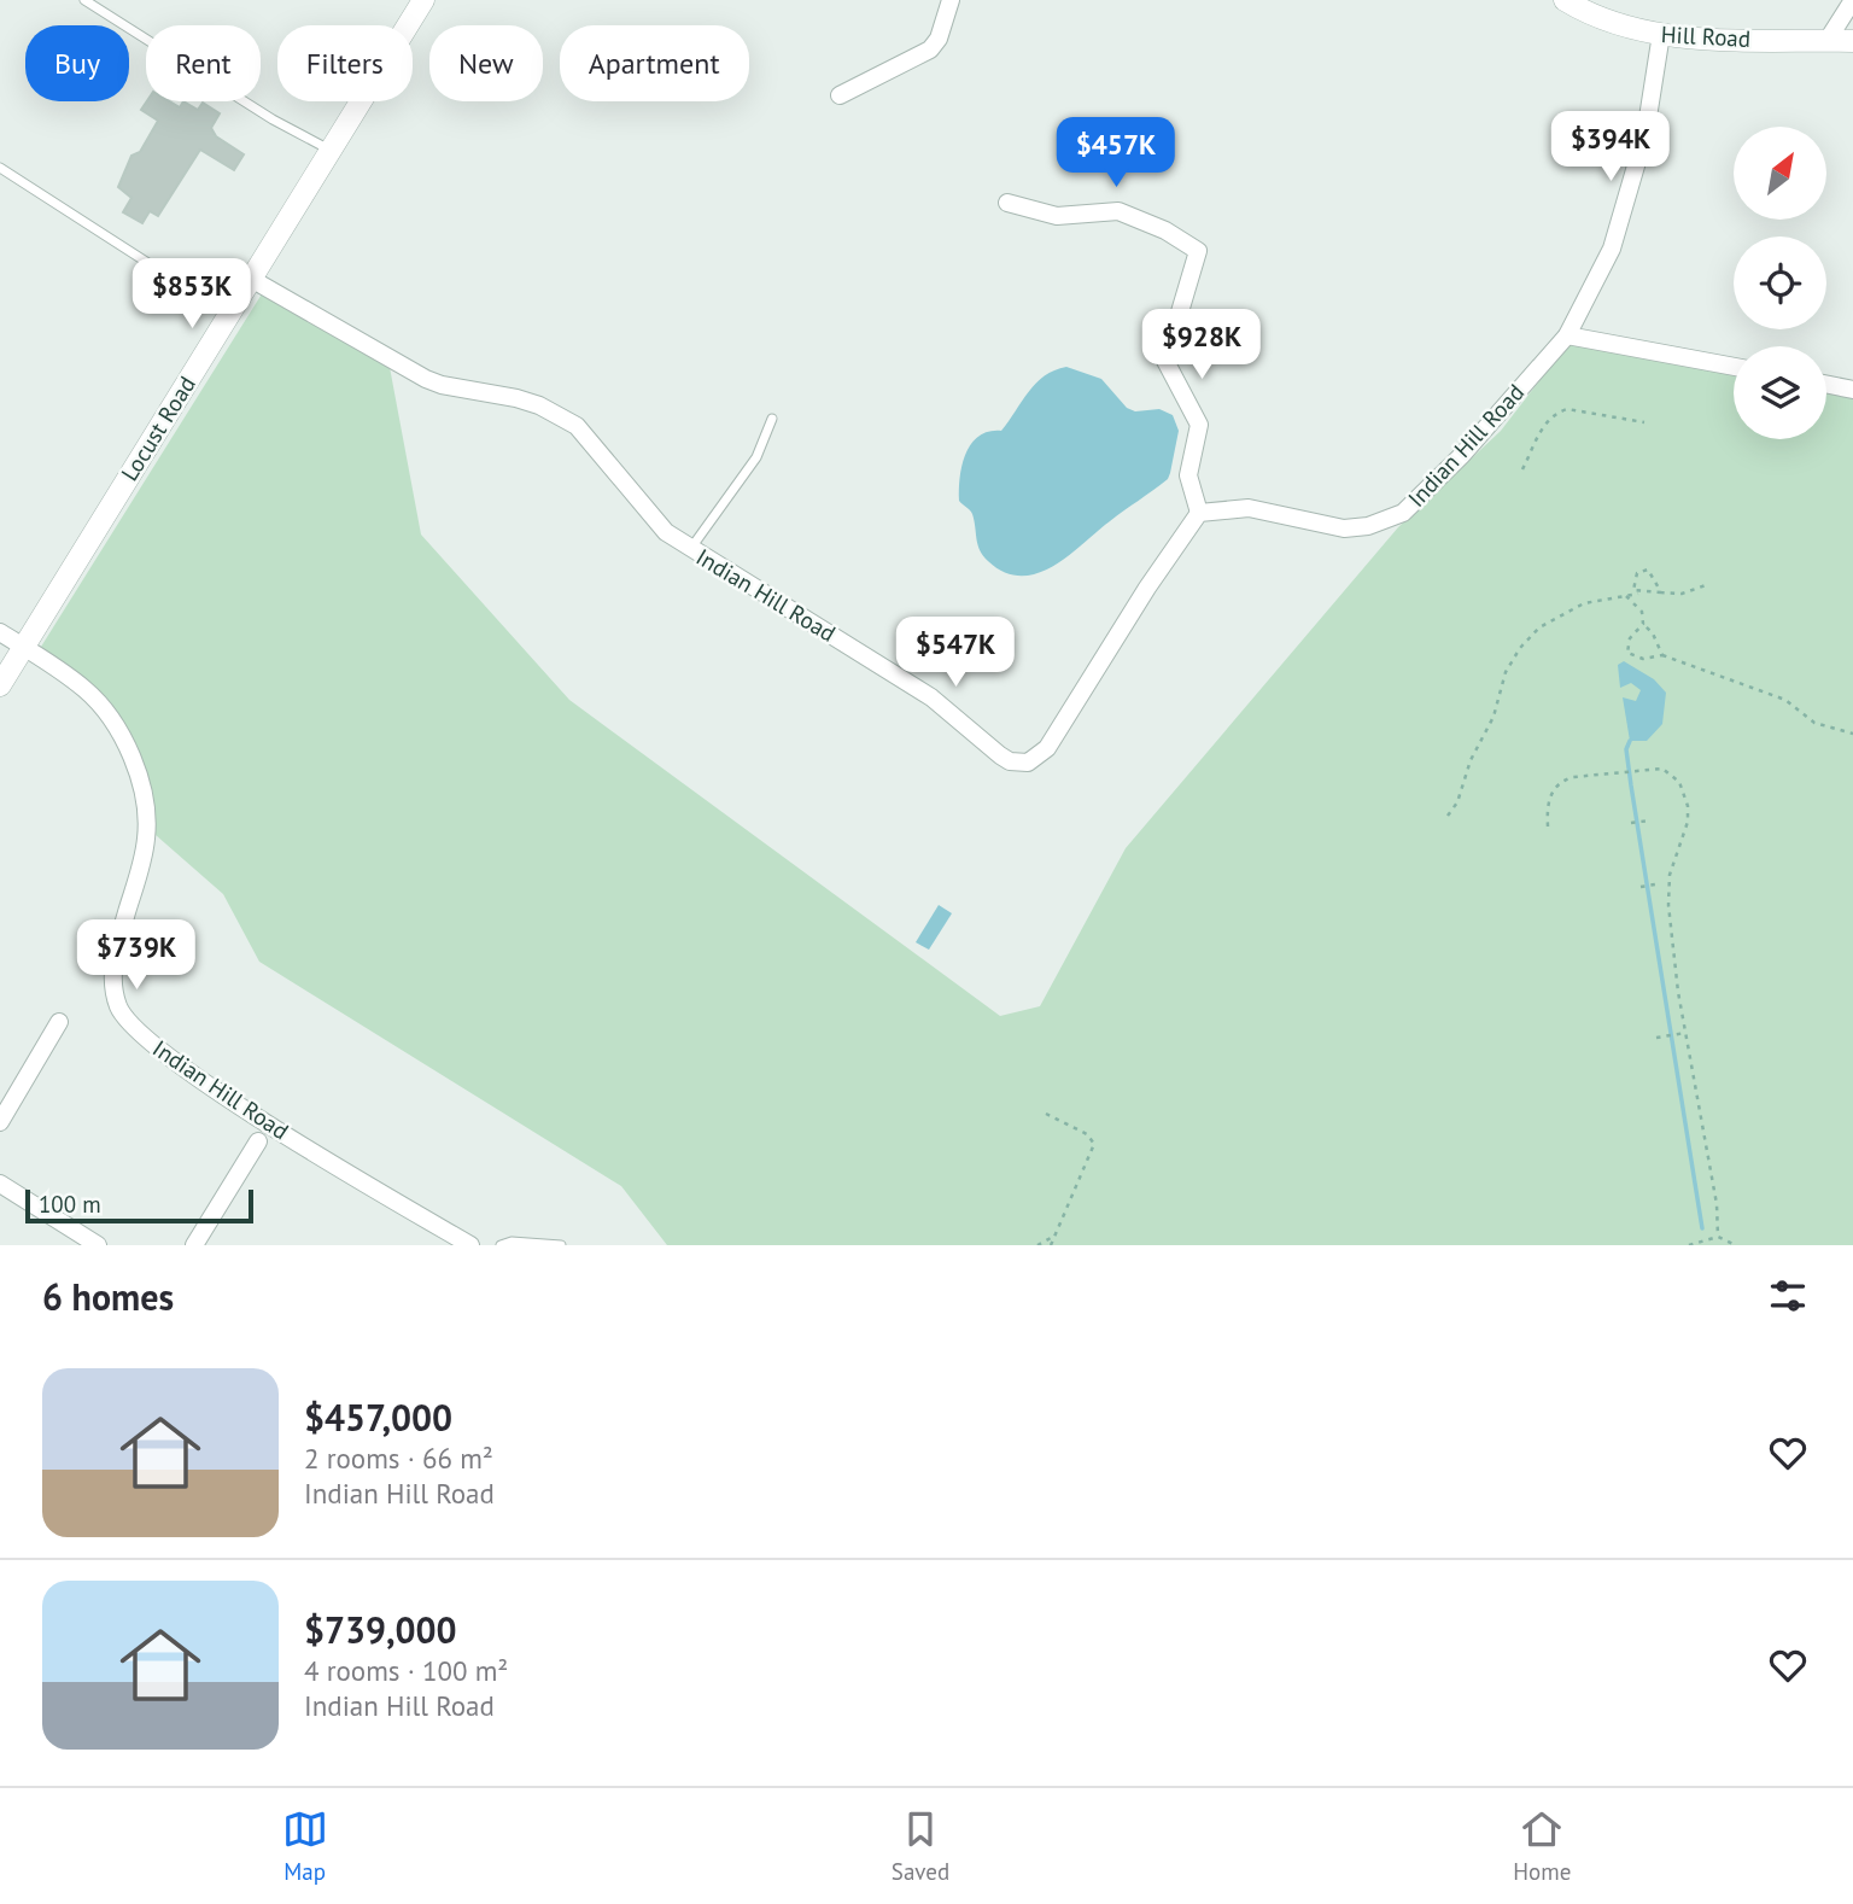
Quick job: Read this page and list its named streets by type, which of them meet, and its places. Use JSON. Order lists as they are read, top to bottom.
{
  "streets": {
    "street": ["Hill Road", "Locust Road", "Indian Hill Road"]
  },
  "crossings": [
    ["Hill Road", "Indian Hill Road"],
    ["Locust Road", "Indian Hill Road"]
  ],
  "scale_bar": "100 m",
  "north": "top right",
  "page": {
    "chip": [
      "Buy",
      "Rent",
      "Filters",
      "New",
      "Apartment"
    ],
    "price": [
      "$394K",
      "$457K",
      "$853K",
      "$928K",
      "$547K",
      "$739K"
    ],
    "scale": "100 m",
    "heading": "6 homes",
    "list": [
      {
        "name": "$457,000",
        "note": "2 rooms · 66 m² · Indian Hill Road"
      },
      {
        "name": "$739,000",
        "note": "4 rooms · 100 m² · Indian Hill Road"
      }
    ],
    "tabs": ["Map", "Saved", "Home"]
  }
}
